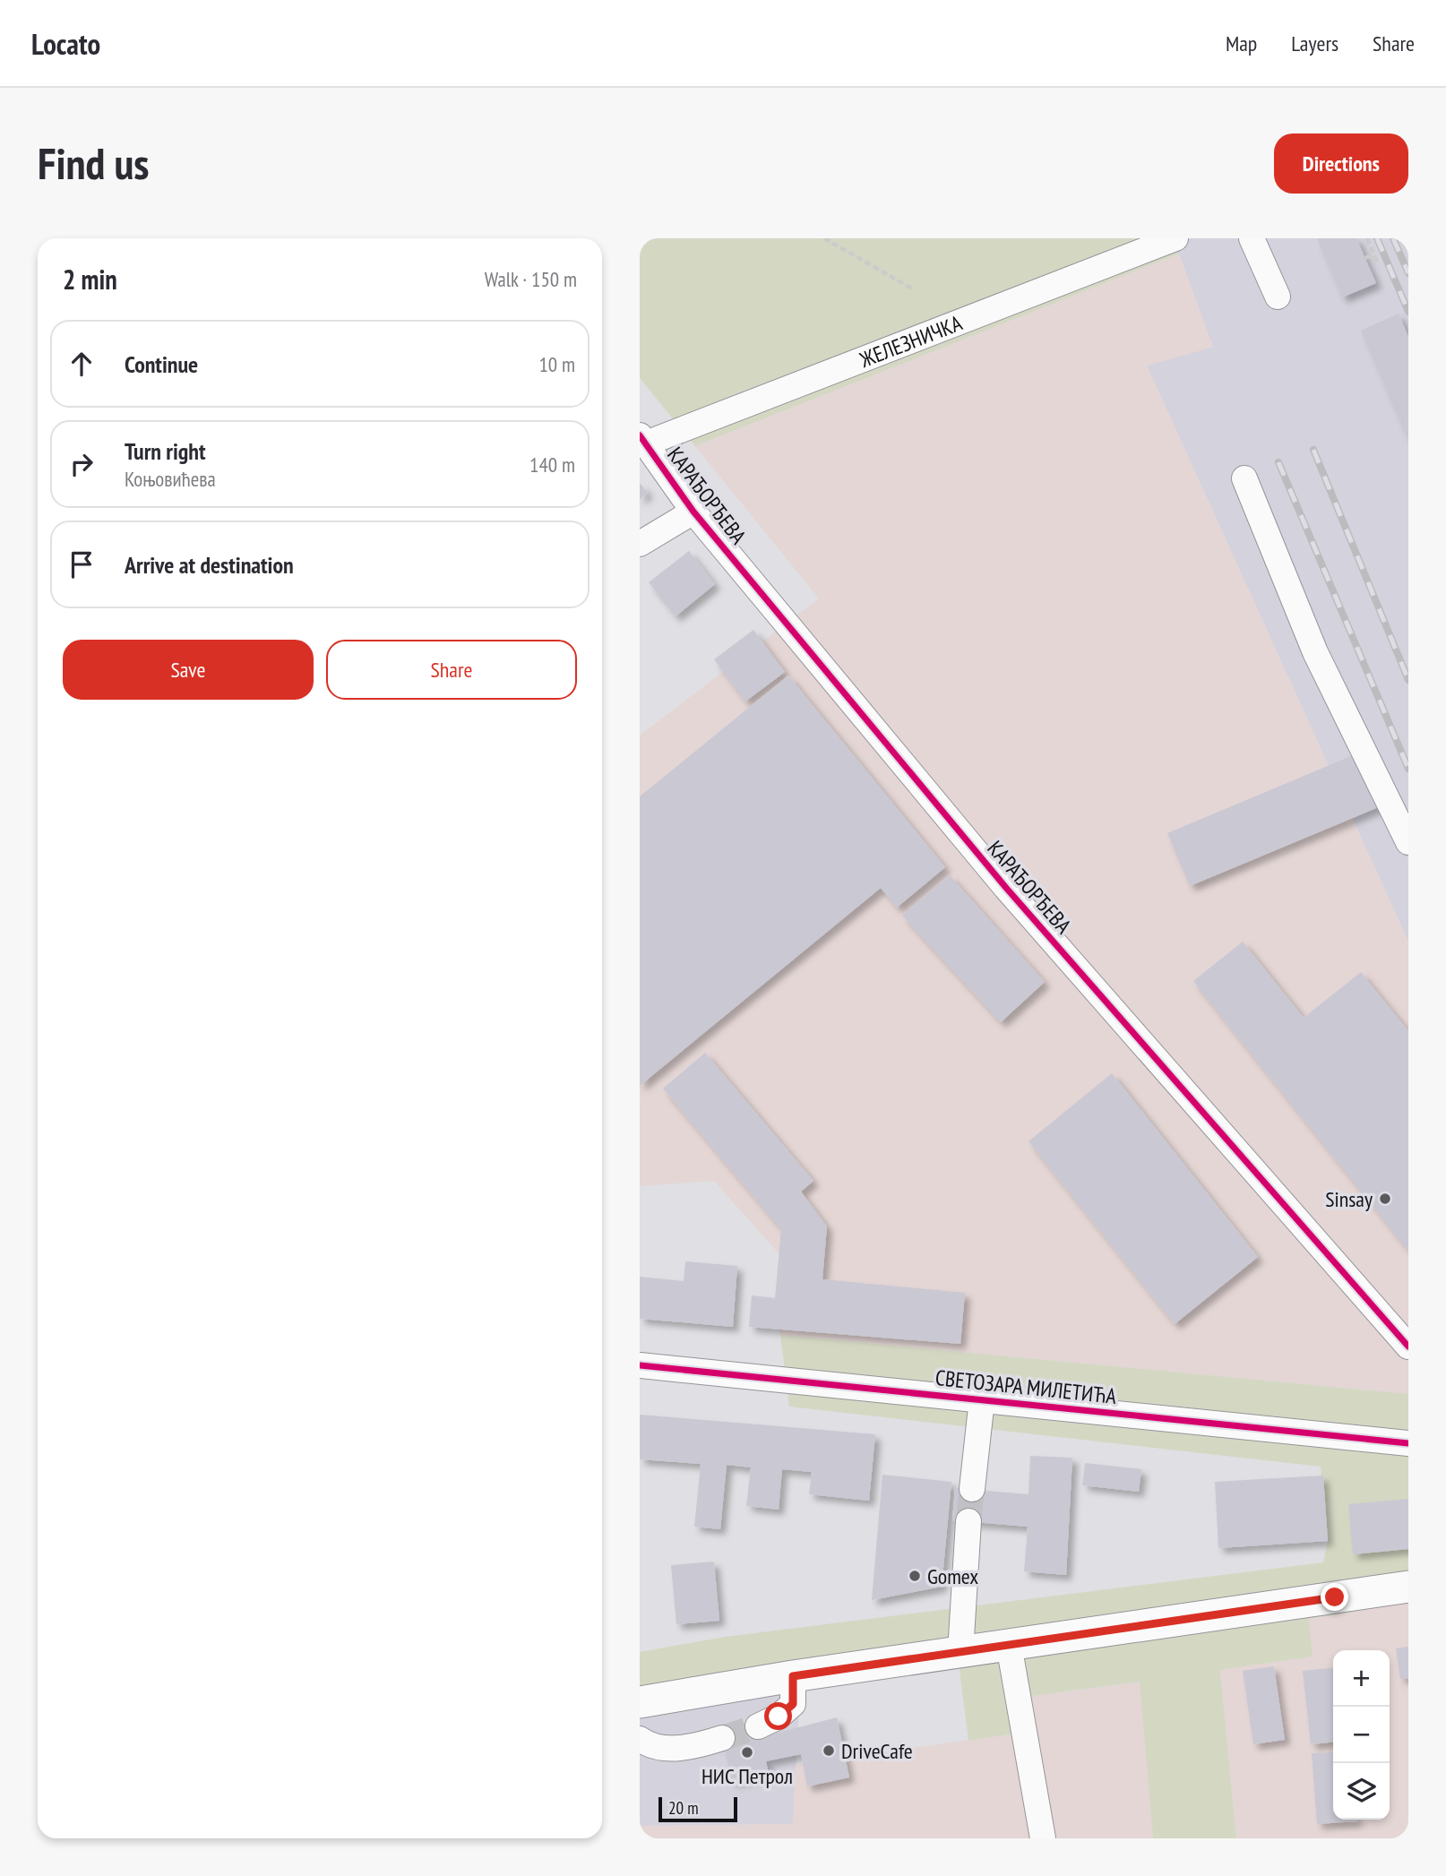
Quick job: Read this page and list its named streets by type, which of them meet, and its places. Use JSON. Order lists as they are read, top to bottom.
{
  "streets": {
    "street": ["ЖЕЛЕЗНИЧКА", "КАРАЂОРЂЕВА", "СВЕТОЗАРА МИЛЕТИЋА"]
  },
  "crossings": [
    ["ЖЕЛЕЗНИЧКА", "КАРАЂОРЂЕВА"]
  ],
  "places": [
    "Sinsay",
    "Gomex",
    "DriveCafe",
    "НИС Петрол"
  ],
  "scale_bar": "20 m",
  "page": {
    "header": "Locato",
    "nav": ["Map", "Layers", "Share"],
    "buttons": [
      "Directions",
      ["Save", "Share"]
    ],
    "title": "Find us",
    "heading": ["2 min", "Walk · 150 m"],
    "list": [
      ["Continue", "10 m"],
      ["Turn right", "Коњовићева", "140 m"],
      "Arrive at destination"
    ],
    "map_buttons": ["+", "−"],
    "scale": "20 m"
  }
}
